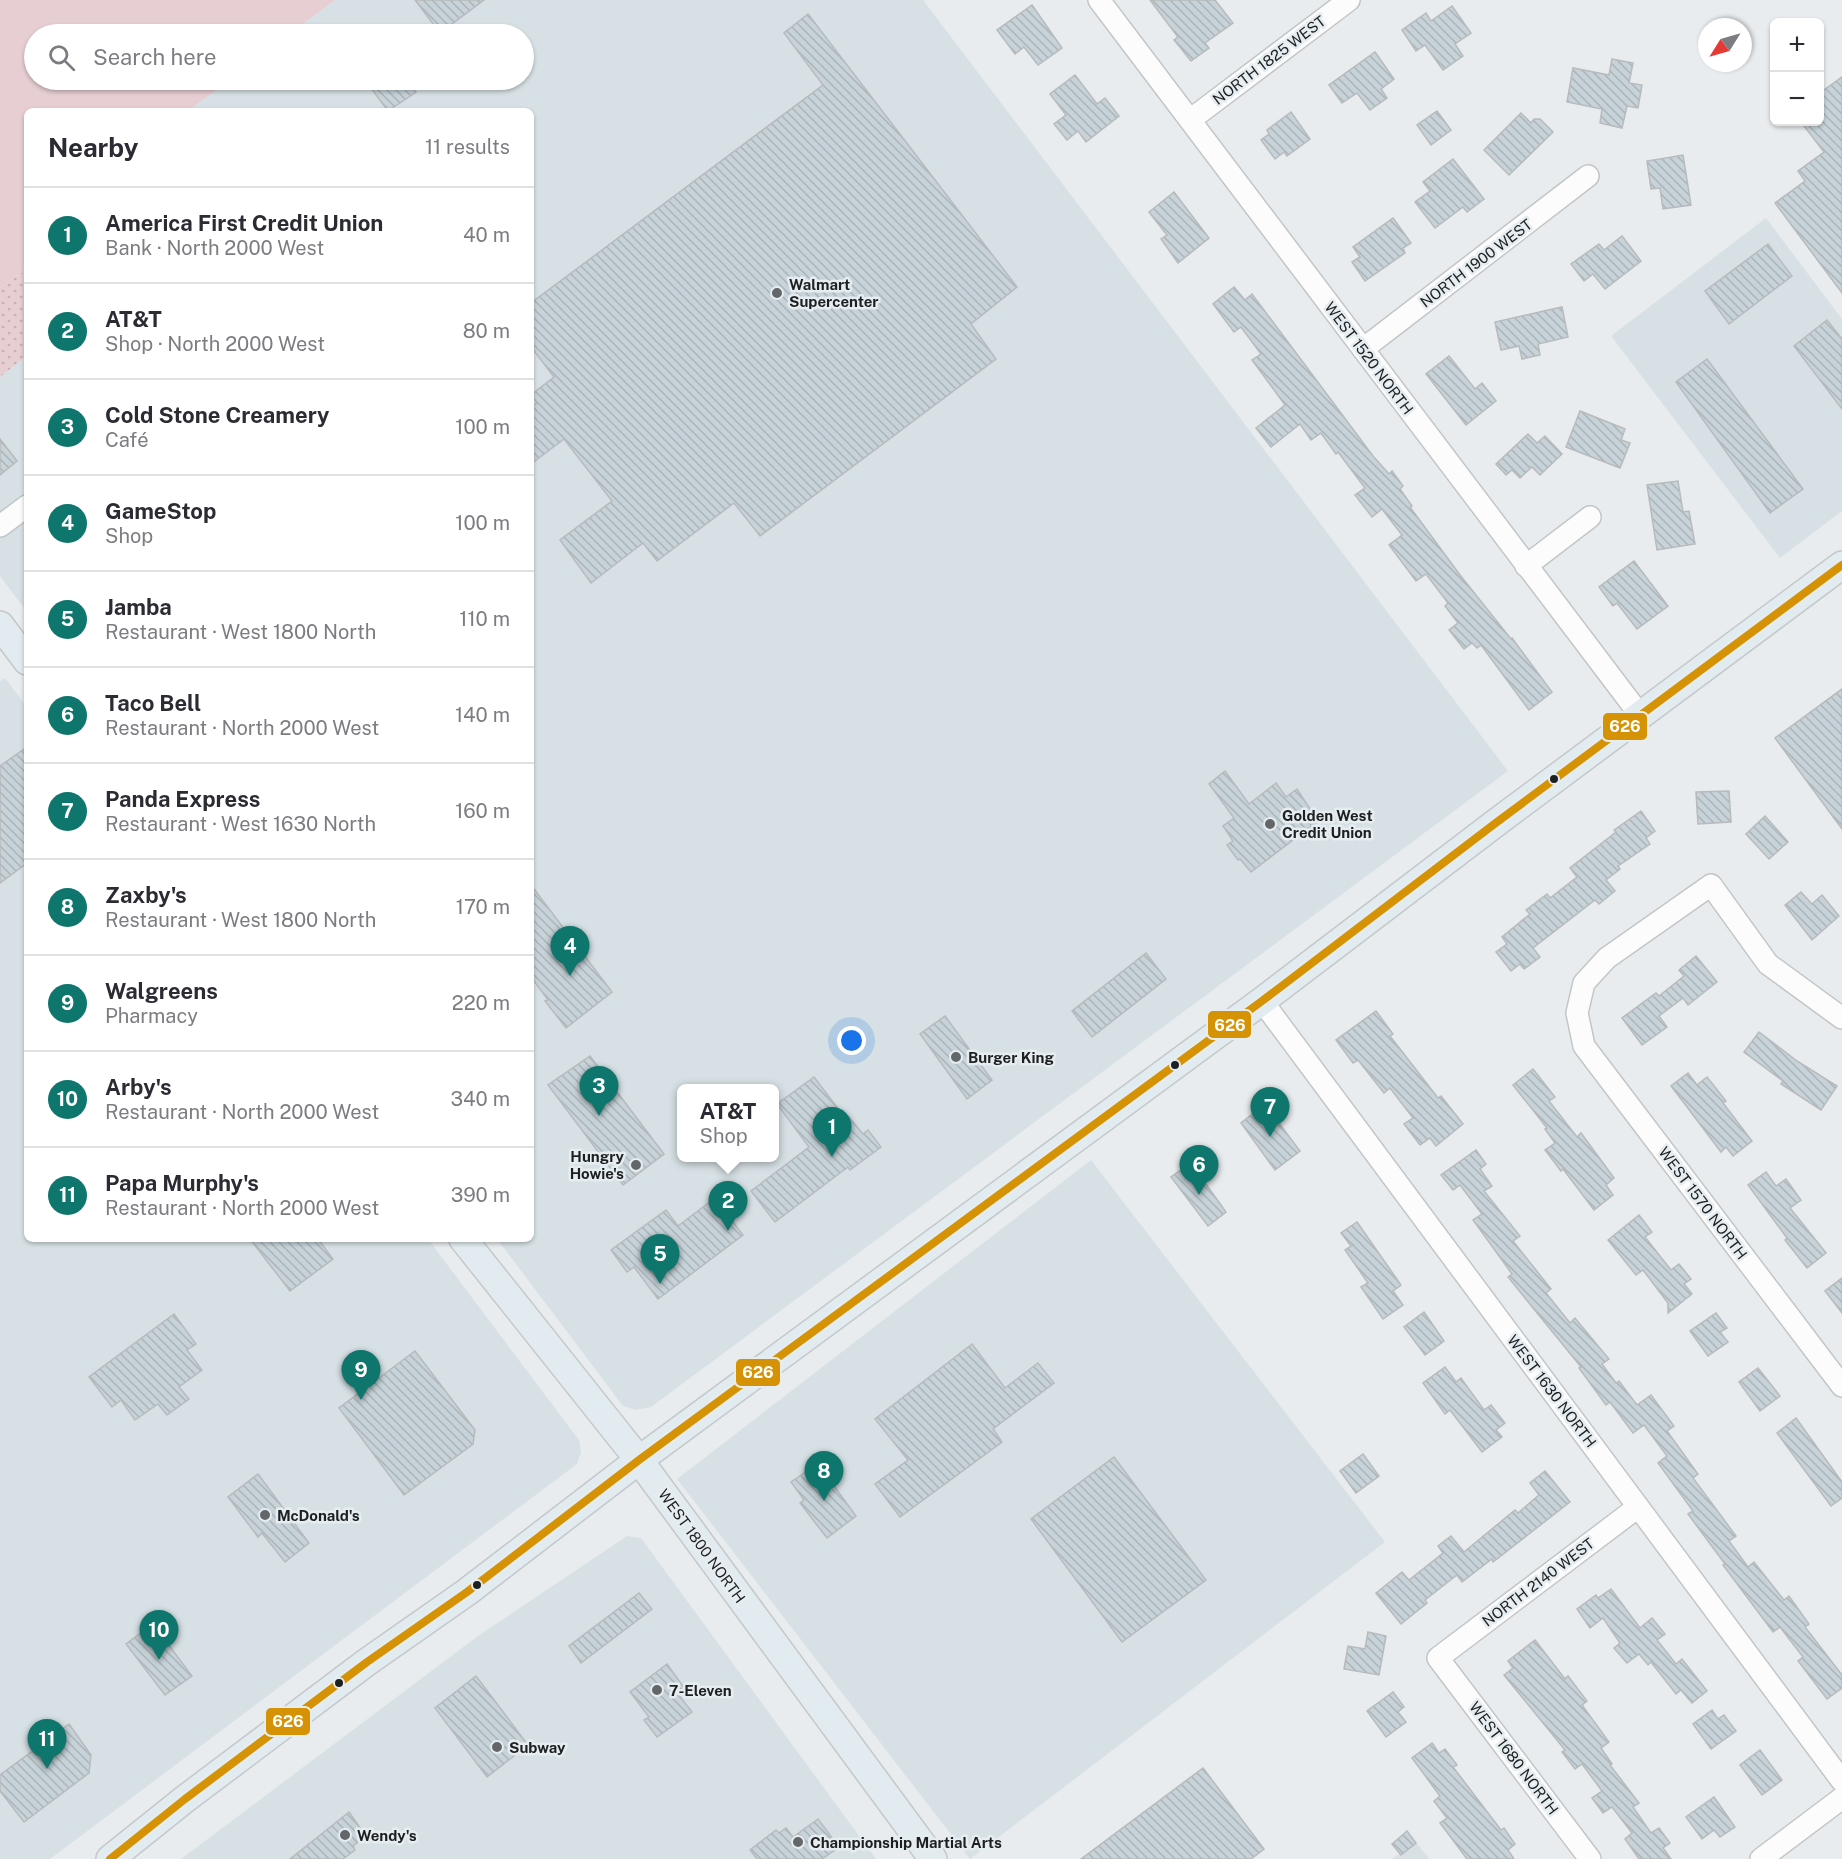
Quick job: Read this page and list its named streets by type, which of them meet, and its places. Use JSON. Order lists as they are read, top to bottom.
{
  "streets": {
    "main road": ["WEST 1800 NORTH"],
    "street": [
      "NORTH 1825 WEST",
      "NORTH 1900 WEST",
      "WEST 1520 NORTH",
      "WEST 1570 NORTH",
      "WEST 1630 NORTH",
      "NORTH 2140 WEST",
      "WEST 1680 NORTH"
    ]
  },
  "crossings": [
    ["NORTH 1825 WEST", "WEST 1520 NORTH"],
    ["NORTH 1900 WEST", "WEST 1520 NORTH"],
    ["WEST 1630 NORTH", "NORTH 2140 WEST"],
    ["NORTH 2140 WEST", "WEST 1680 NORTH"]
  ],
  "places": [
    "Walmart Supercenter",
    "Golden West Credit Union",
    "Burger King",
    "Hungry Howie's",
    "McDonald's",
    "7-Eleven",
    "Subway",
    "Wendy's",
    "Championship Martial Arts"
  ],
  "lines": ["transit line 626"],
  "north": "bottom left",
  "page": {
    "map_buttons": ["+", "−"],
    "search": "Search here",
    "heading": ["Nearby", "11 results"],
    "list": [
      {
        "mark": "1",
        "name": "America First Credit Union",
        "note": "Bank · North 2000 West",
        "value": "40 m"
      },
      {
        "mark": "2",
        "name": "AT&T",
        "note": "Shop · North 2000 West",
        "value": "80 m"
      },
      {
        "mark": "3",
        "name": "Cold Stone Creamery",
        "note": "Café",
        "value": "100 m"
      },
      {
        "mark": "4",
        "name": "GameStop",
        "note": "Shop",
        "value": "100 m"
      },
      {
        "mark": "5",
        "name": "Jamba",
        "note": "Restaurant · West 1800 North",
        "value": "110 m"
      },
      {
        "mark": "6",
        "name": "Taco Bell",
        "note": "Restaurant · North 2000 West",
        "value": "140 m"
      },
      {
        "mark": "7",
        "name": "Panda Express",
        "note": "Restaurant · West 1630 North",
        "value": "160 m"
      },
      {
        "mark": "8",
        "name": "Zaxby's",
        "note": "Restaurant · West 1800 North",
        "value": "170 m"
      },
      {
        "mark": "9",
        "name": "Walgreens",
        "note": "Pharmacy",
        "value": "220 m"
      },
      {
        "mark": "10",
        "name": "Arby's",
        "note": "Restaurant · North 2000 West",
        "value": "340 m"
      },
      {
        "mark": "11",
        "name": "Papa Murphy's",
        "note": "Restaurant · North 2000 West",
        "value": "390 m"
      }
    ],
    "pins": [
      "4",
      "3",
      "7",
      "1",
      "6",
      "2",
      "5",
      "9",
      "8",
      "10",
      "11"
    ],
    "popup": ["AT&T", "Shop"]
  }
}
